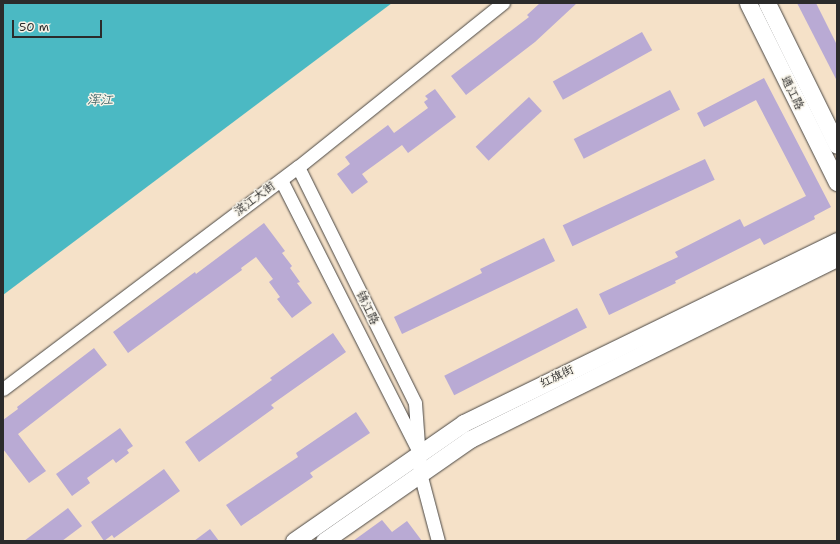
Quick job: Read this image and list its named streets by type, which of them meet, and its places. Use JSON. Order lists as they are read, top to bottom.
{
  "streets": {
    "main road": ["通江路", "红旗街"],
    "street": ["滨江大街", "锦江路"]
  },
  "crossings": [
    ["滨江大街", "锦江路"],
    ["锦江路", "红旗街"]
  ],
  "water": ["浑江"],
  "scale_bar": "50 m"
}
